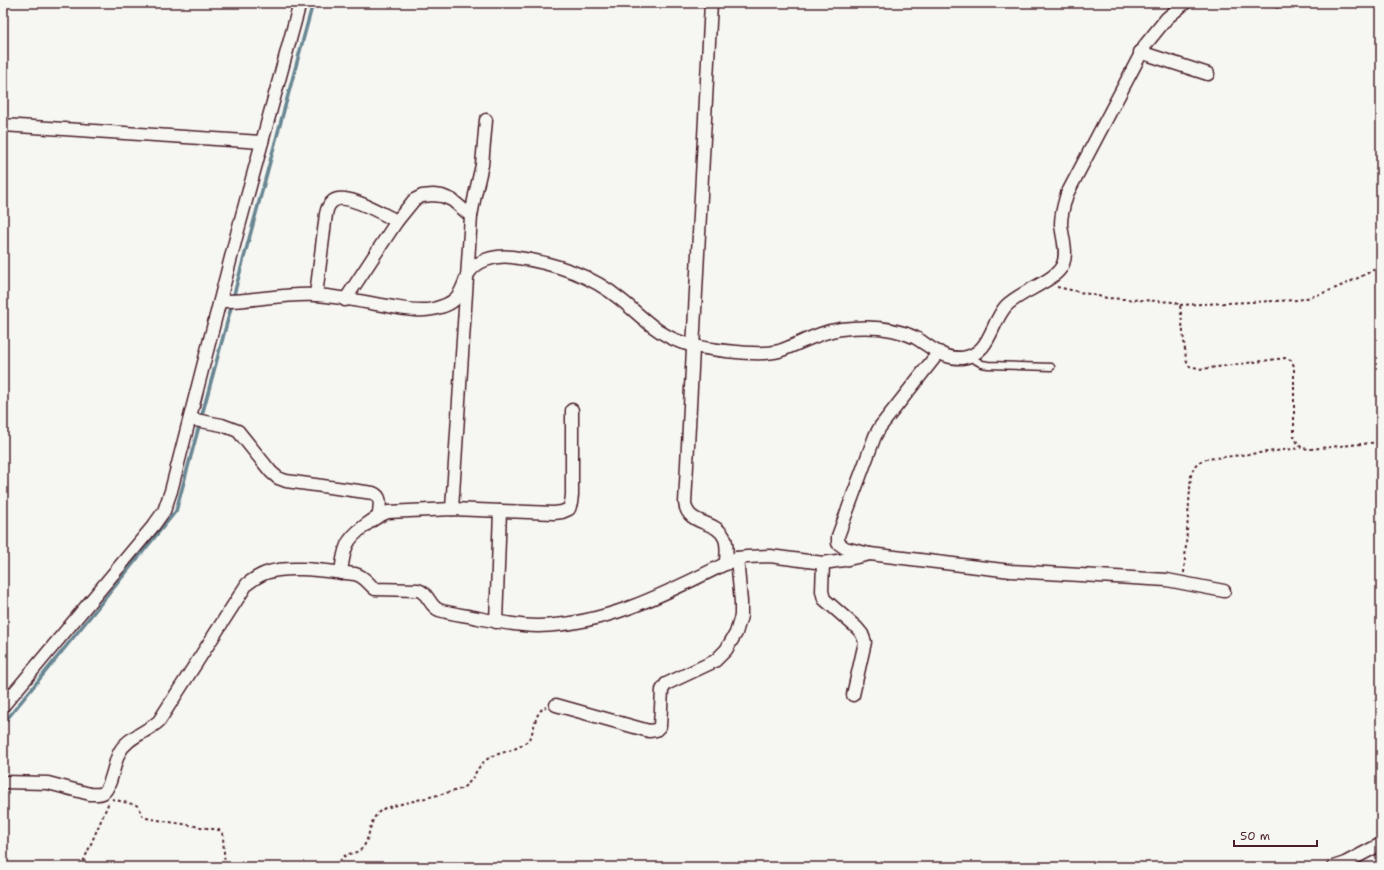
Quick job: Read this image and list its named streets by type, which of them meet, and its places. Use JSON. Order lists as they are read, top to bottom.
{
  "scale_bar": "50 m"
}
